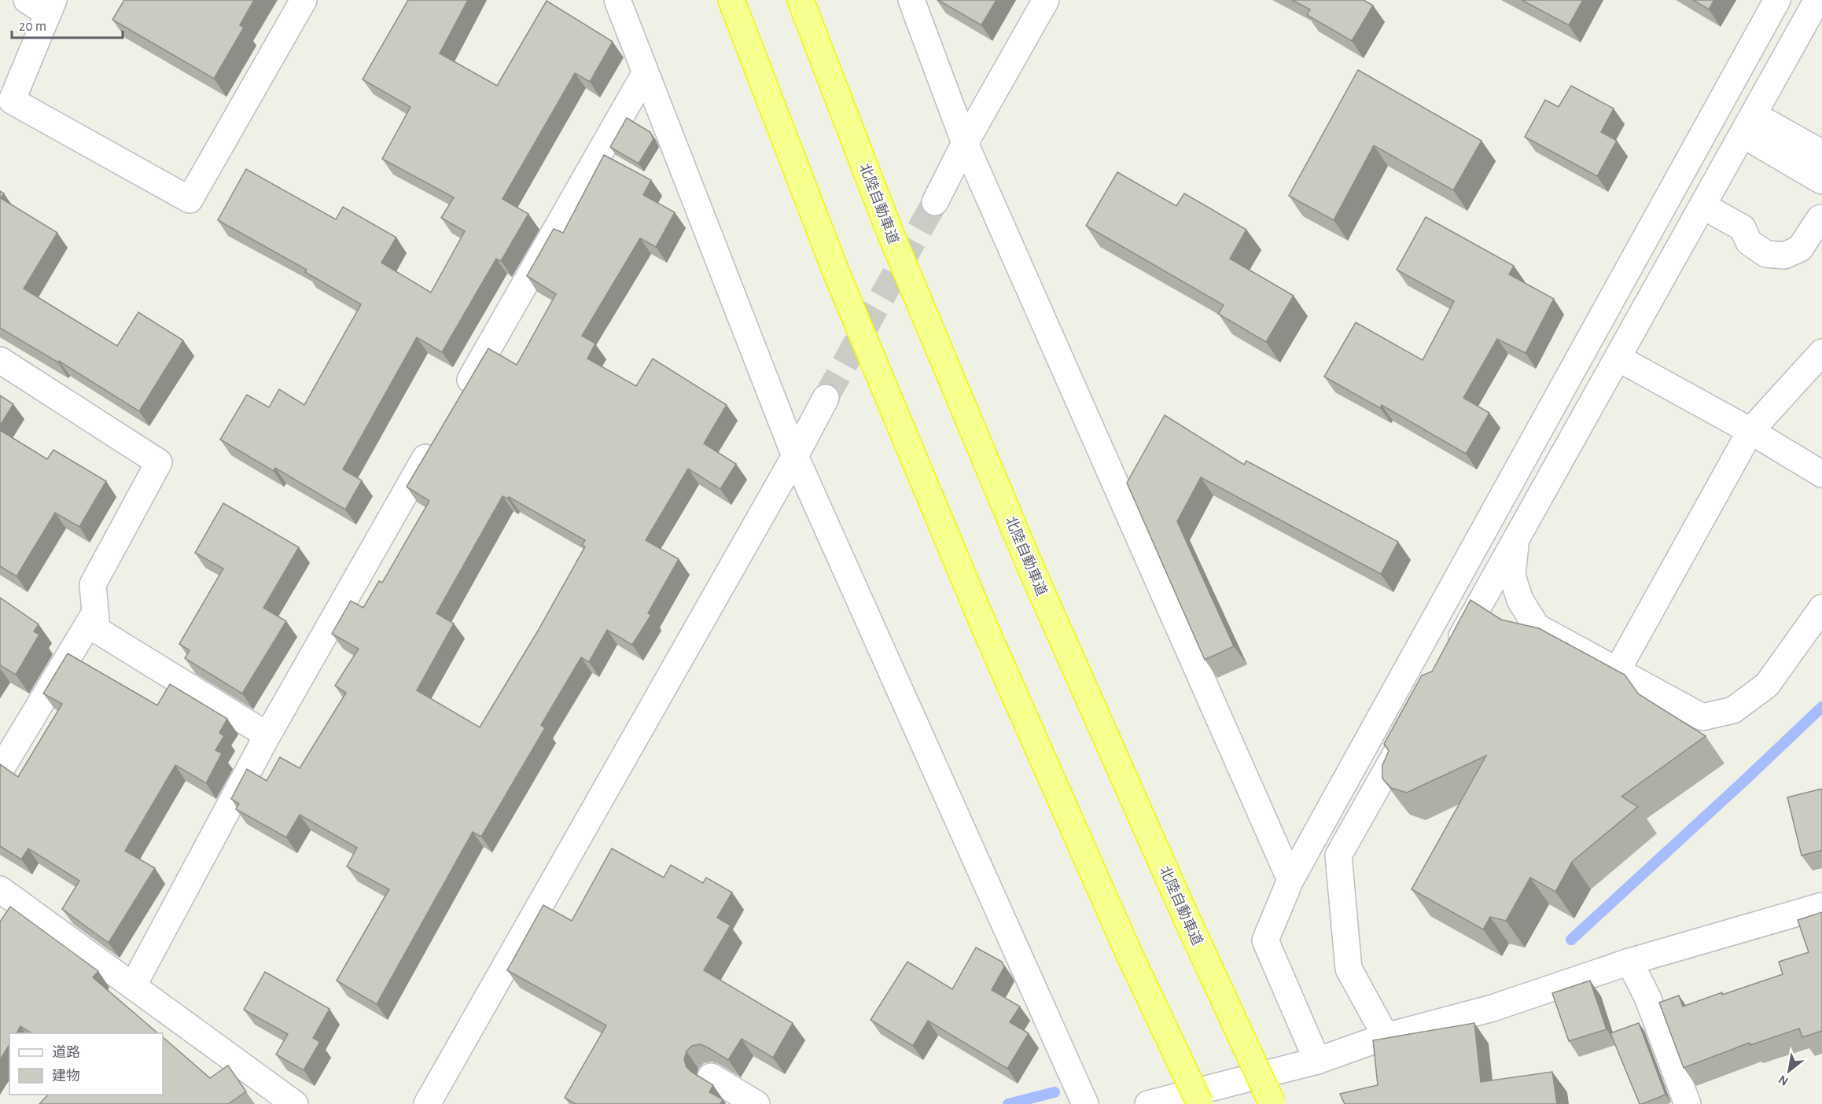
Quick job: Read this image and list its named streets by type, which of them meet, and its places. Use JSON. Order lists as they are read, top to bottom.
{
  "streets": {
    "highway": ["北陸自動車道"]
  },
  "legend": ["道路", "建物"],
  "scale_bar": "20 m",
  "north": "bottom left"
}
